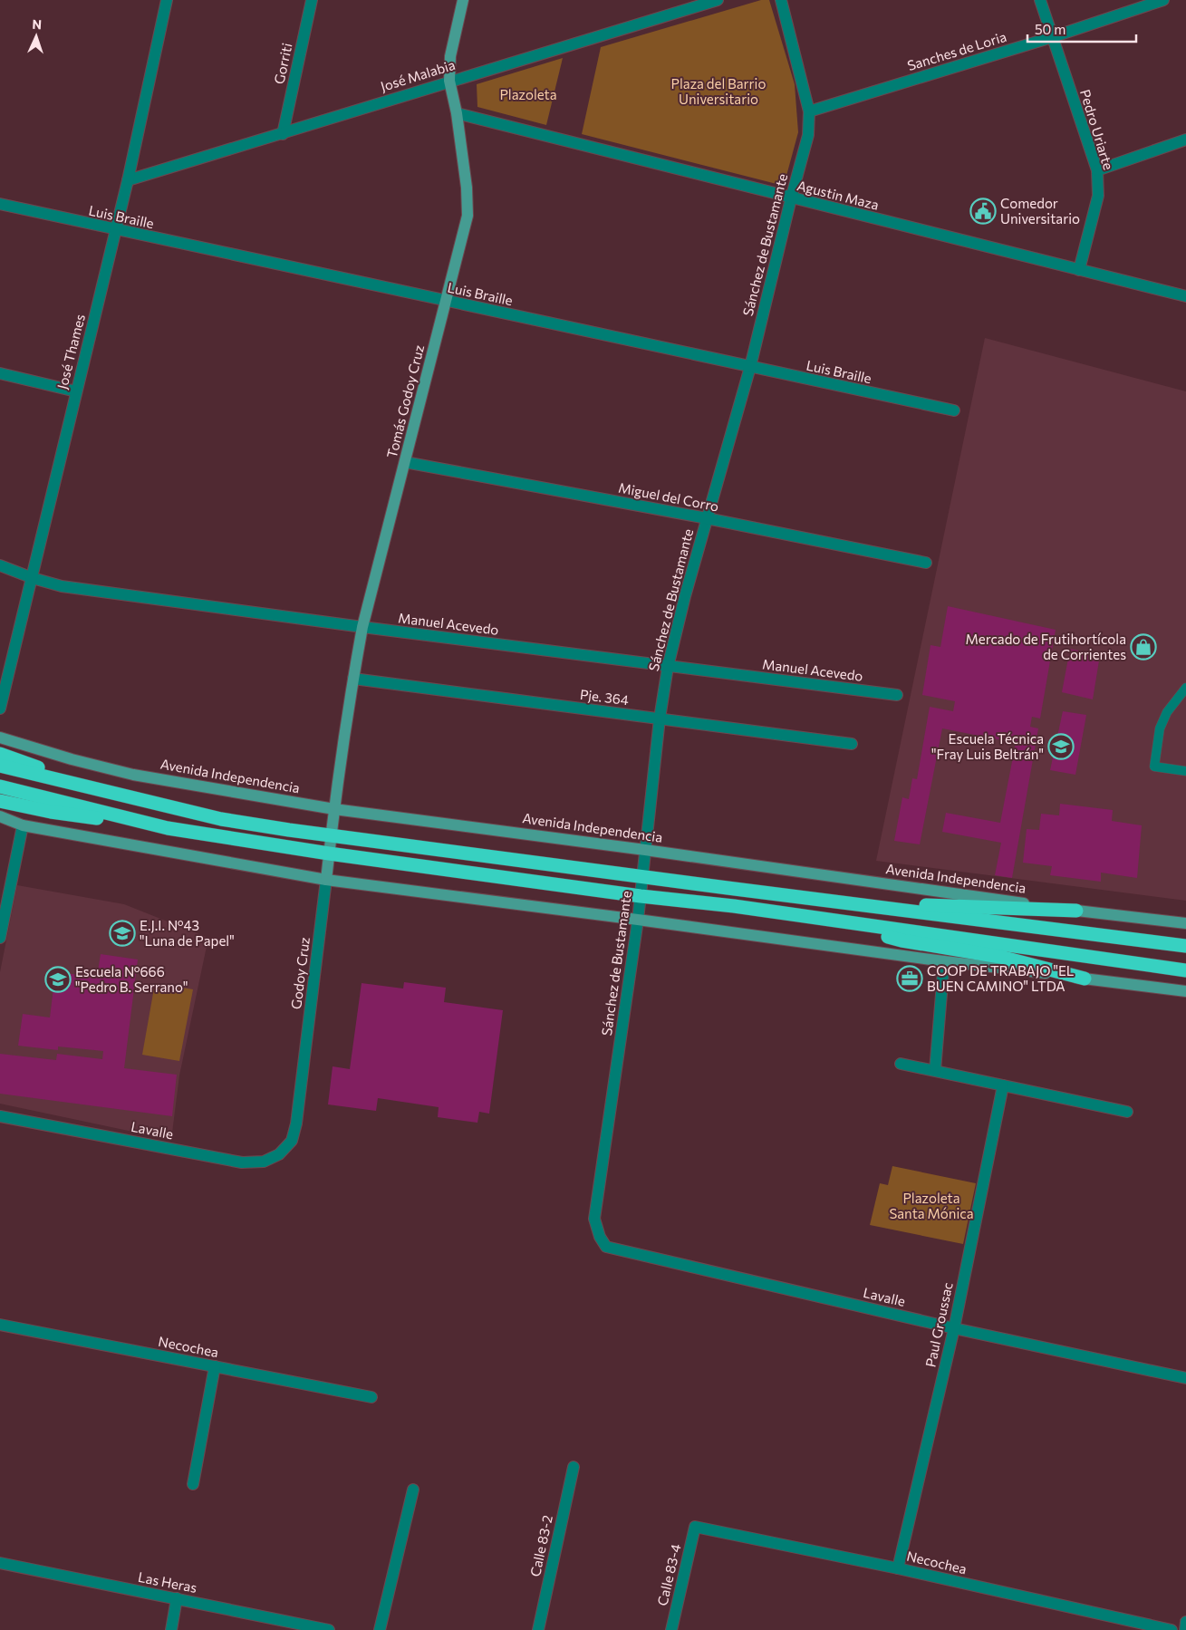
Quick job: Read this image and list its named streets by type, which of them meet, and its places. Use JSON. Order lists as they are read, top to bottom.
{
  "streets": {
    "main road": ["Tomás Godoy Cruz", "Avenida Independencia", "Godoy Cruz"],
    "street": [
      "Sanches de Loria",
      "Gorriti",
      "José Malabia",
      "Pedro Uriarte",
      "Agustin Maza",
      "Luis Braille",
      "Sánchez de Bustamante",
      "José Thames",
      "Miguel del Corro",
      "Manuel Acevedo",
      "Pje. 364",
      "Lavalle",
      "Paul Groussac",
      "Necochea",
      "Calle 83-2",
      "Calle 83-4",
      "Las Heras"
    ]
  },
  "crossings": [
    ["Sanches de Loria", "Pedro Uriarte"],
    ["Sanches de Loria", "Sánchez de Bustamante"],
    ["Gorriti", "José Malabia"],
    ["José Malabia", "José Thames"],
    ["José Malabia", "Tomás Godoy Cruz"],
    ["Pedro Uriarte", "Agustin Maza"],
    ["Agustin Maza", "Sánchez de Bustamante"],
    ["Agustin Maza", "Tomás Godoy Cruz"],
    ["Luis Braille", "Sánchez de Bustamante"],
    ["Luis Braille", "José Thames"],
    ["Luis Braille", "Tomás Godoy Cruz"],
    ["Sánchez de Bustamante", "Miguel del Corro"],
    ["Sánchez de Bustamante", "Manuel Acevedo"],
    ["Sánchez de Bustamante", "Pje. 364"],
    ["Sánchez de Bustamante", "Avenida Independencia"],
    ["Sánchez de Bustamante", "Lavalle"],
    ["José Thames", "Manuel Acevedo"],
    ["Tomás Godoy Cruz", "Miguel del Corro"],
    ["Tomás Godoy Cruz", "Manuel Acevedo"],
    ["Tomás Godoy Cruz", "Pje. 364"],
    ["Tomás Godoy Cruz", "Avenida Independencia"],
    ["Tomás Godoy Cruz", "Godoy Cruz"],
    ["Avenida Independencia", "Godoy Cruz"],
    ["Godoy Cruz", "Lavalle"],
    ["Lavalle", "Paul Groussac"],
    ["Paul Groussac", "Necochea"],
    ["Necochea", "Calle 83-4"]
  ],
  "parks": ["Plaza del Barrio Universitario", "Plazoleta", "Plazoleta Santa Mónica"],
  "places": {
    "public building": ["Comedor Universitario"],
    "shop": ["Mercado de Frutihortícola de Corrientes"],
    "school or university": ["Escuela Técnica \"Fray Luis Beltrán\"", "E.J.I. Nº43 \"Luna de Papel\"", "Escuela Nº666 \"Pedro B. Serrano\""],
    "office": ["COOP DE TRABAJO \"EL BUEN CAMINO\" LTDA"]
  },
  "scale_bar": "50 m",
  "north": "top"
}
